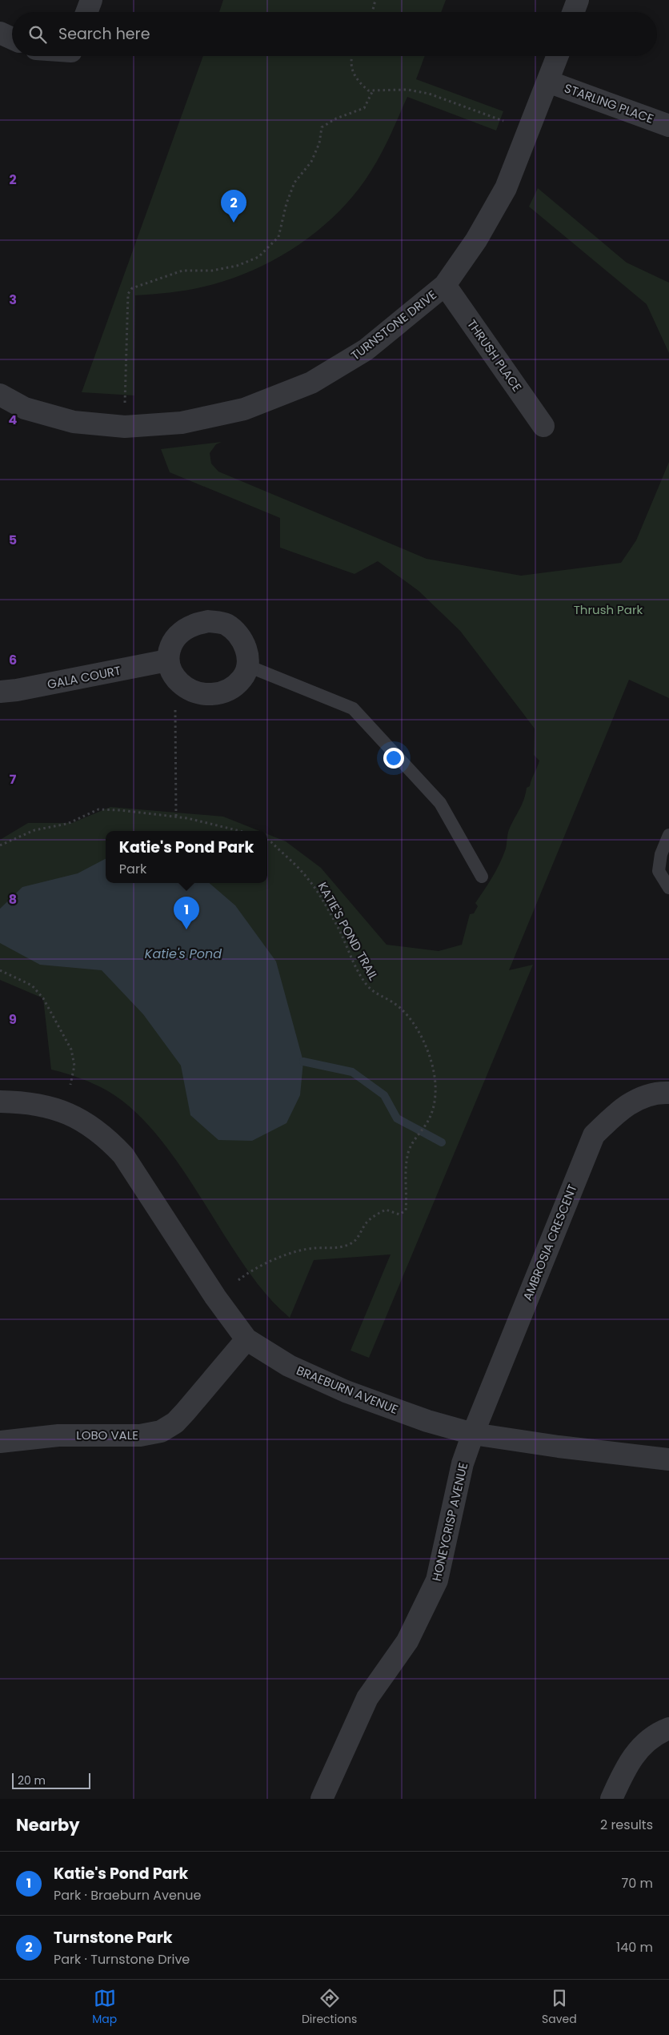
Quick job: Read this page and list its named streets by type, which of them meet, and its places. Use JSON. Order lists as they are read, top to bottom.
{
  "streets": {
    "street": [
      "STARLING PLACE",
      "TURNSTONE DRIVE",
      "THRUSH PLACE",
      "GALA COURT",
      "AMBROSIA CRESCENT",
      "BRAEBURN AVENUE",
      "LOBO VALE",
      "HONEYCRISP AVENUE"
    ],
    "path": ["KATIE'S POND TRAIL"]
  },
  "crossings": [
    ["STARLING PLACE", "TURNSTONE DRIVE"],
    ["TURNSTONE DRIVE", "THRUSH PLACE"],
    ["AMBROSIA CRESCENT", "BRAEBURN AVENUE"],
    ["AMBROSIA CRESCENT", "HONEYCRISP AVENUE"],
    ["BRAEBURN AVENUE", "LOBO VALE"],
    ["BRAEBURN AVENUE", "HONEYCRISP AVENUE"]
  ],
  "water": ["Katie's Pond"],
  "parks": ["Thrush Park"],
  "scale_bar": "20 m",
  "page": {
    "search": "Search here",
    "pins": ["2", "1"],
    "popup": ["Katie's Pond Park", "Park"],
    "scale": "20 m",
    "heading": ["Nearby", "2 results"],
    "list": [
      {
        "mark": "1",
        "name": "Katie's Pond Park",
        "note": "Park · Braeburn Avenue",
        "value": "70 m"
      },
      {
        "mark": "2",
        "name": "Turnstone Park",
        "note": "Park · Turnstone Drive",
        "value": "140 m"
      }
    ],
    "nav": ["Map", "Directions", "Saved"]
  },
  "grid": {
    "rows": [
      "2",
      "3",
      "4",
      "5",
      "6",
      "7",
      "8",
      "9"
    ]
  }
}
